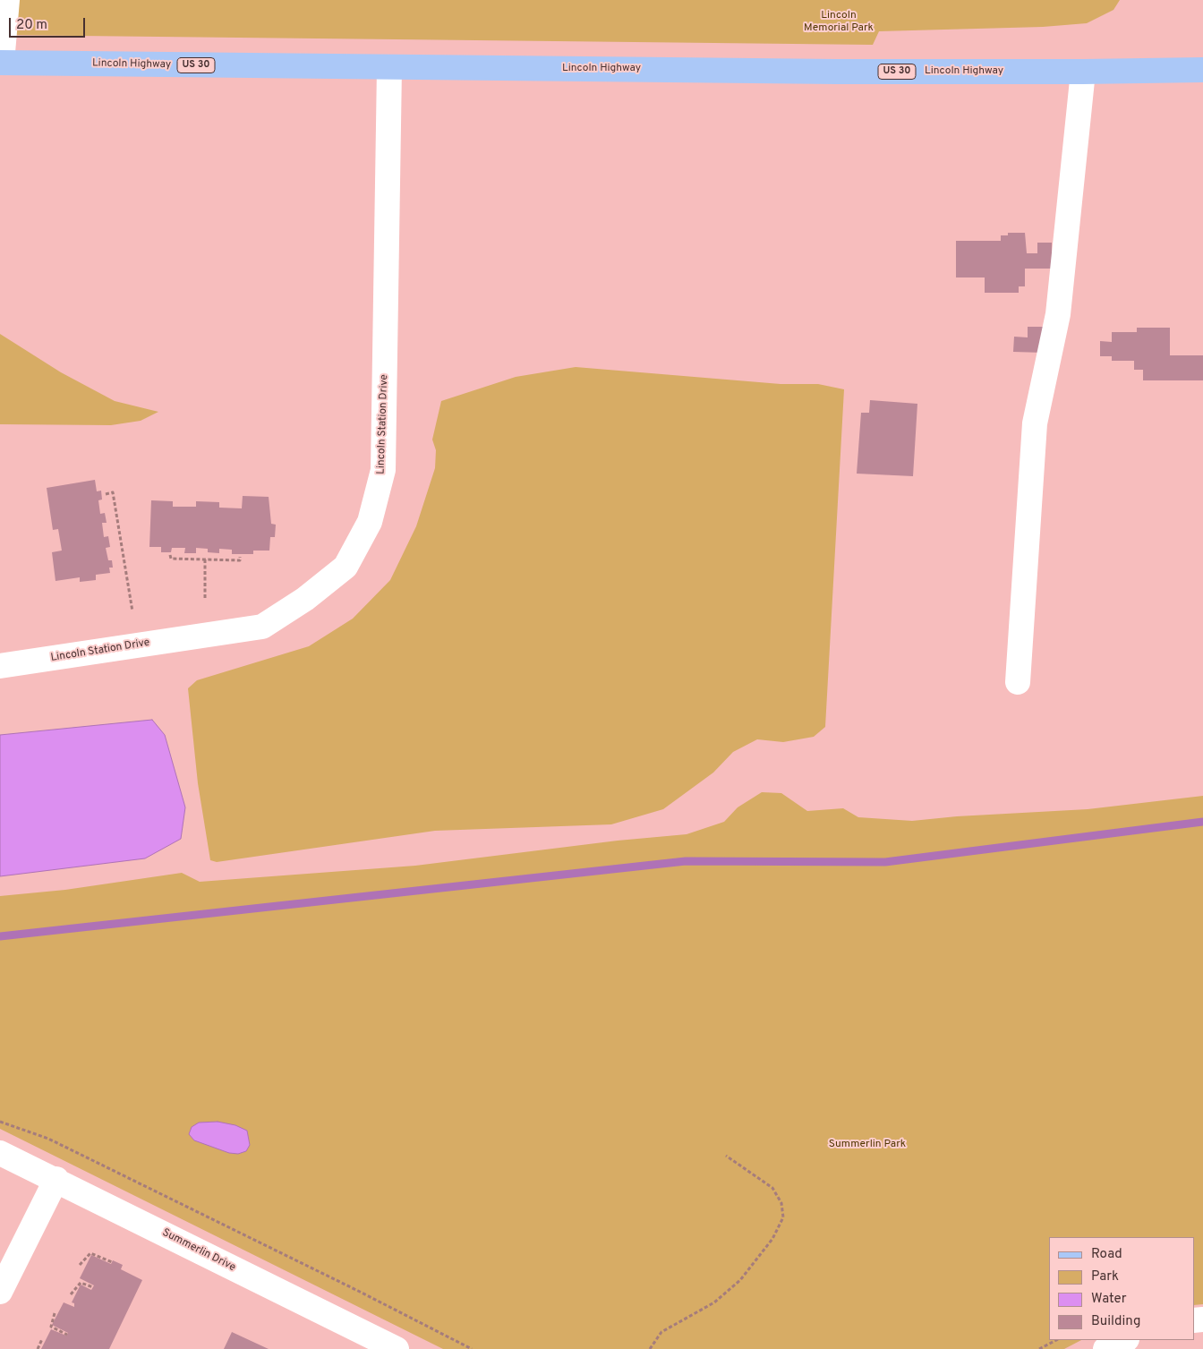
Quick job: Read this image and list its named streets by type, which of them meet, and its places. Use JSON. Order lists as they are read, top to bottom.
{
  "streets": {
    "main road": ["Lincoln Highway", "US 30"],
    "street": ["Lincoln Station Drive", "Summerlin Drive"]
  },
  "crossings": [
    ["Lincoln Highway", "Lincoln Station Drive"]
  ],
  "parks": ["Lincoln Memorial Park", "Summerlin Park"],
  "legend": [
    "Road",
    "Park",
    "Water",
    "Building"
  ],
  "scale_bar": "20 m"
}
